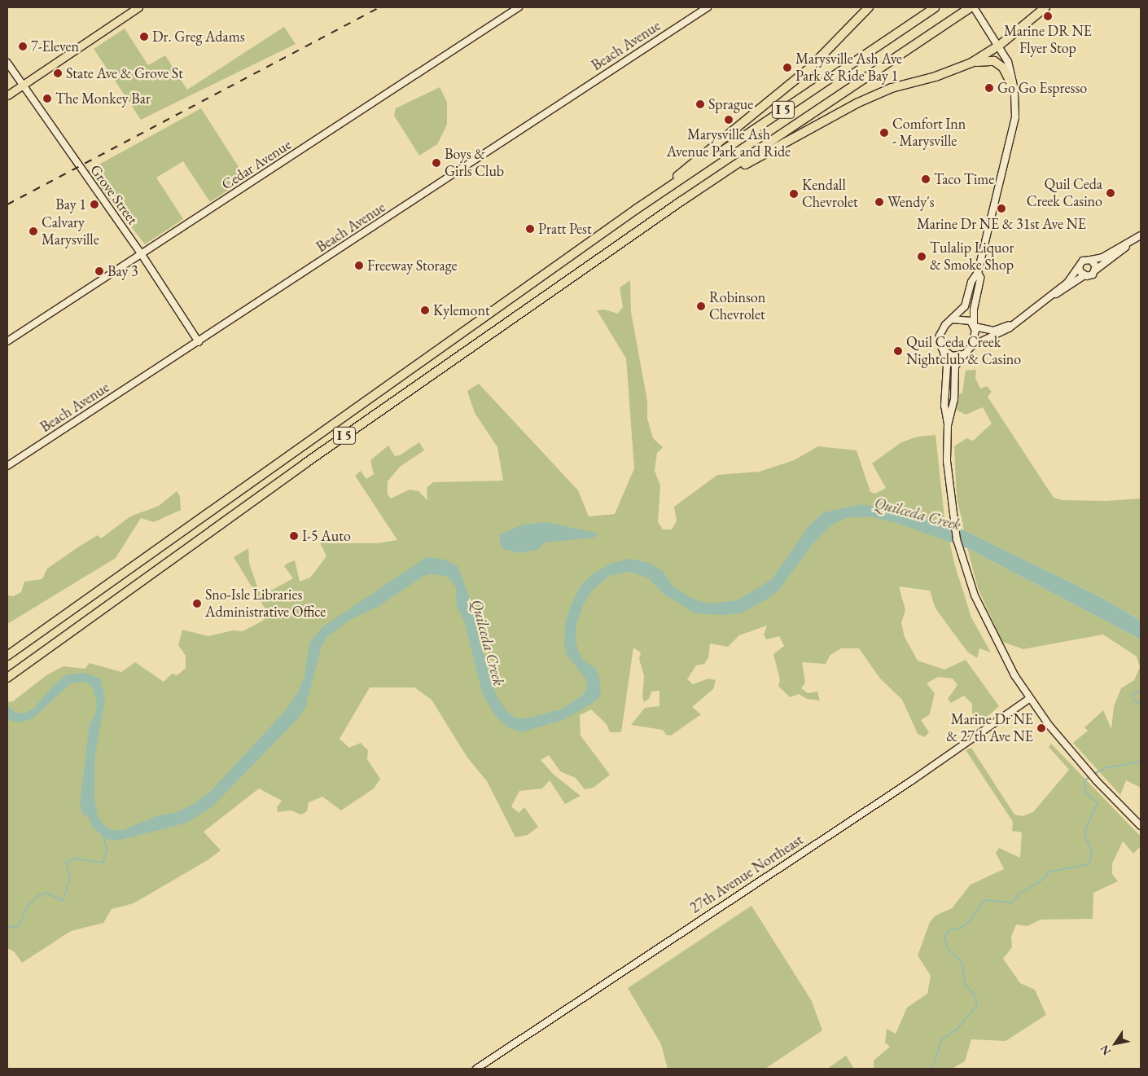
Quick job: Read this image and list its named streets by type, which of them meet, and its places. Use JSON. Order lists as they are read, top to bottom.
{
  "streets": {
    "highway": ["I 5"],
    "street": [
      "Beach Avenue",
      "Cedar Avenue",
      "Grove Street",
      "27th Avenue Northeast"
    ]
  },
  "crossings": [
    ["Beach Avenue", "Grove Street"],
    ["Cedar Avenue", "Grove Street"]
  ],
  "water": ["Quilceda Creek"],
  "places": [
    "Marine DR NE Flyer Stop",
    "Dr. Greg Adams",
    "7-Eleven",
    "Marysville Ash Ave Park & Ride Bay 1",
    "State Ave & Grove St",
    "Go Go Espresso",
    "The Monkey Bar",
    "Sprague",
    "Marysville Ash Avenue Park and Ride",
    "Comfort Inn - Marysville",
    "Boys & Girls Club",
    "Taco Time",
    "Quil Ceda Creek Casino",
    "Kendall Chevrolet",
    "Wendy's",
    "Bay 1",
    "Marine Dr NE & 31st Ave NE",
    "Pratt Pest",
    "Calvary Marysville",
    "Tulalip Liquor & Smoke Shop",
    "Freeway Storage",
    "Bay 3",
    "Robinson Chevrolet",
    "Kylemont",
    "Quil Ceda Creek Nightclub & Casino",
    "I-5 Auto",
    "Sno-Isle Libraries Administrative Office",
    "Marine Dr NE & 27th Ave NE"
  ],
  "north": "bottom left"
}
